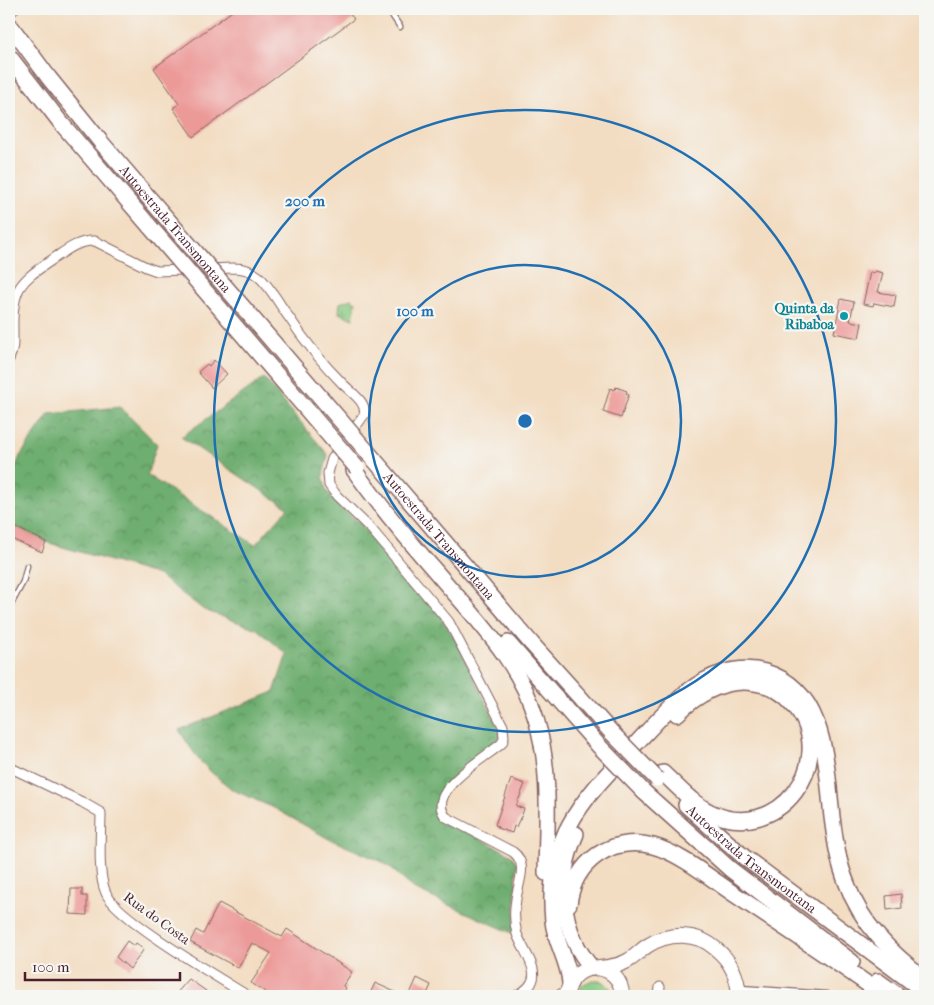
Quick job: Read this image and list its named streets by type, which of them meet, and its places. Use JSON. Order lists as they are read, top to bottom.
{
  "streets": {
    "highway": ["Autoestrada Transmontana"],
    "street": ["Rua do Costa"]
  },
  "places": ["Quinta da Ribaboa"],
  "scale_bar": "100 m",
  "rings": ["200 m", "100 m"]
}
